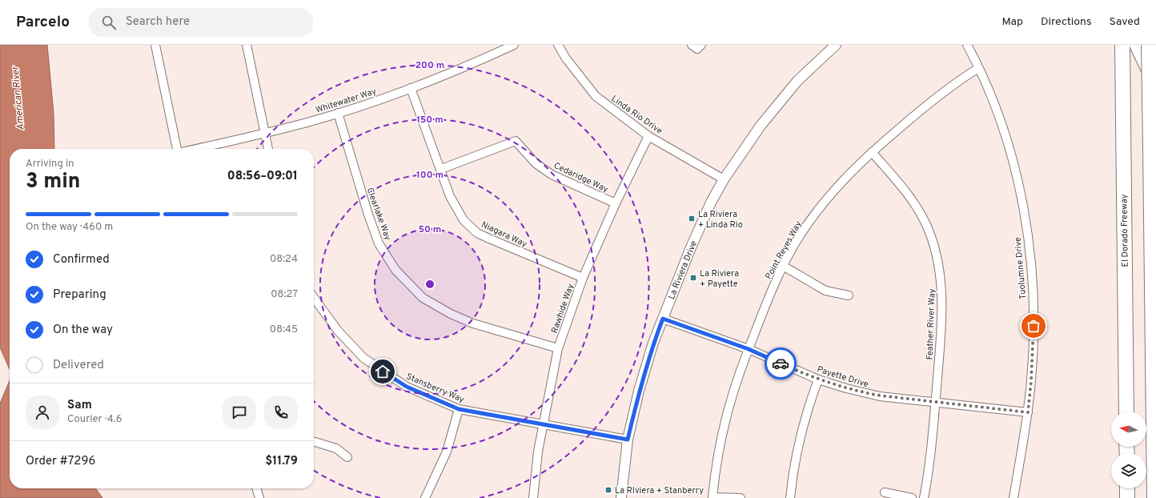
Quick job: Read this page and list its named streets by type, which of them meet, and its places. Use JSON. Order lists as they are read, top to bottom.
{
  "streets": {
    "highway": ["El Dorado Freeway"],
    "street": [
      "Whitewater Way",
      "Linda Rio Drive",
      "Cedaridge Way",
      "Clearlake Way",
      "Niagara Way",
      "Point Reyes Way",
      "Tuolumne Drive",
      "La Riviera Drive",
      "Rawhide Way",
      "Feather River Way",
      "Payette Drive",
      "Stansberry Way"
    ]
  },
  "crossings": [
    ["Whitewater Way", "Clearlake Way"],
    ["Whitewater Way", "Niagara Way"],
    ["Linda Rio Drive", "La Riviera Drive"],
    ["Linda Rio Drive", "Rawhide Way"],
    ["Cedaridge Way", "Niagara Way"],
    ["Cedaridge Way", "Rawhide Way"],
    ["Clearlake Way", "Rawhide Way"],
    ["Niagara Way", "Rawhide Way"],
    ["Point Reyes Way", "Tuolumne Drive"],
    ["Point Reyes Way", "Feather River Way"],
    ["Point Reyes Way", "Payette Drive"],
    ["Tuolumne Drive", "Payette Drive"],
    ["La Riviera Drive", "Payette Drive"],
    ["La Riviera Drive", "Stansberry Way"],
    ["Rawhide Way", "Stansberry Way"],
    ["Feather River Way", "Payette Drive"]
  ],
  "water": ["American River"],
  "places": {
    "transit": ["La Riviera + Linda Rio", "La Riviera + Payette", "La RIviera + Stanberry"]
  },
  "north": "left",
  "page": {
    "header": "Parcelo",
    "search": "Search here",
    "nav": ["Map", "Directions", "Saved"],
    "heading": ["3 min", "Arriving in", "08:56–09:01"],
    "panel": [
      "Sam",
      "Courier · 4.6",
      "Order #7296",
      "$11.79"
    ],
    "bar": "On the way · 460 m",
    "list": [
      ["Confirmed", "08:24"],
      ["Preparing", "08:27"],
      ["On the way", "08:45"],
      "Delivered"
    ]
  },
  "rings": [
    "200 m",
    "150 m",
    "100 m",
    "50 m"
  ]
}
